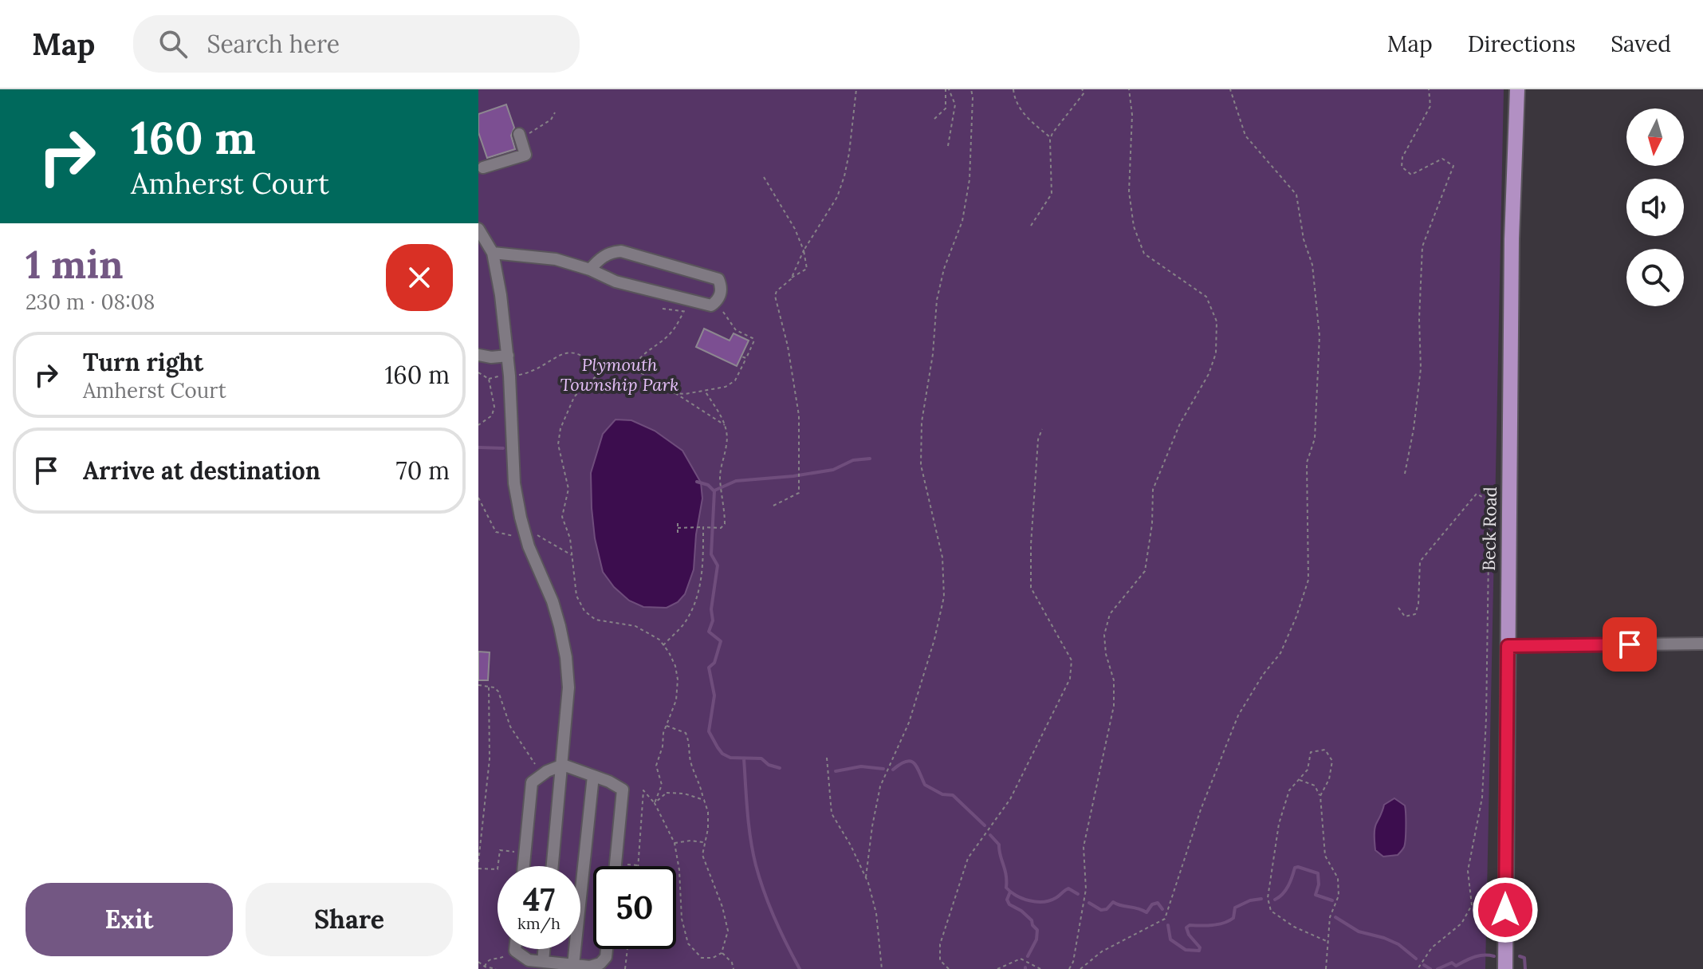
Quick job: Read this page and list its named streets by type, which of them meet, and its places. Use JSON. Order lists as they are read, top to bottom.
{
  "streets": {
    "main road": ["Beck Road"]
  },
  "parks": ["Plymouth Township Park"],
  "north": "bottom",
  "page": {
    "header": "Map",
    "search": "Search here",
    "nav": ["Map", "Directions", "Saved"],
    "turn": ["160 m", "Amherst Court"],
    "heading": ["1 min", "230 m · 08:08"],
    "list": [
      {
        "name": "Turn right",
        "note": "Amherst Court",
        "value": "160 m"
      },
      {
        "name": "Arrive at destination",
        "value": "70 m"
      }
    ],
    "speed": "47 km/h",
    "limit": "50",
    "buttons": ["Exit", "Share"]
  }
}
